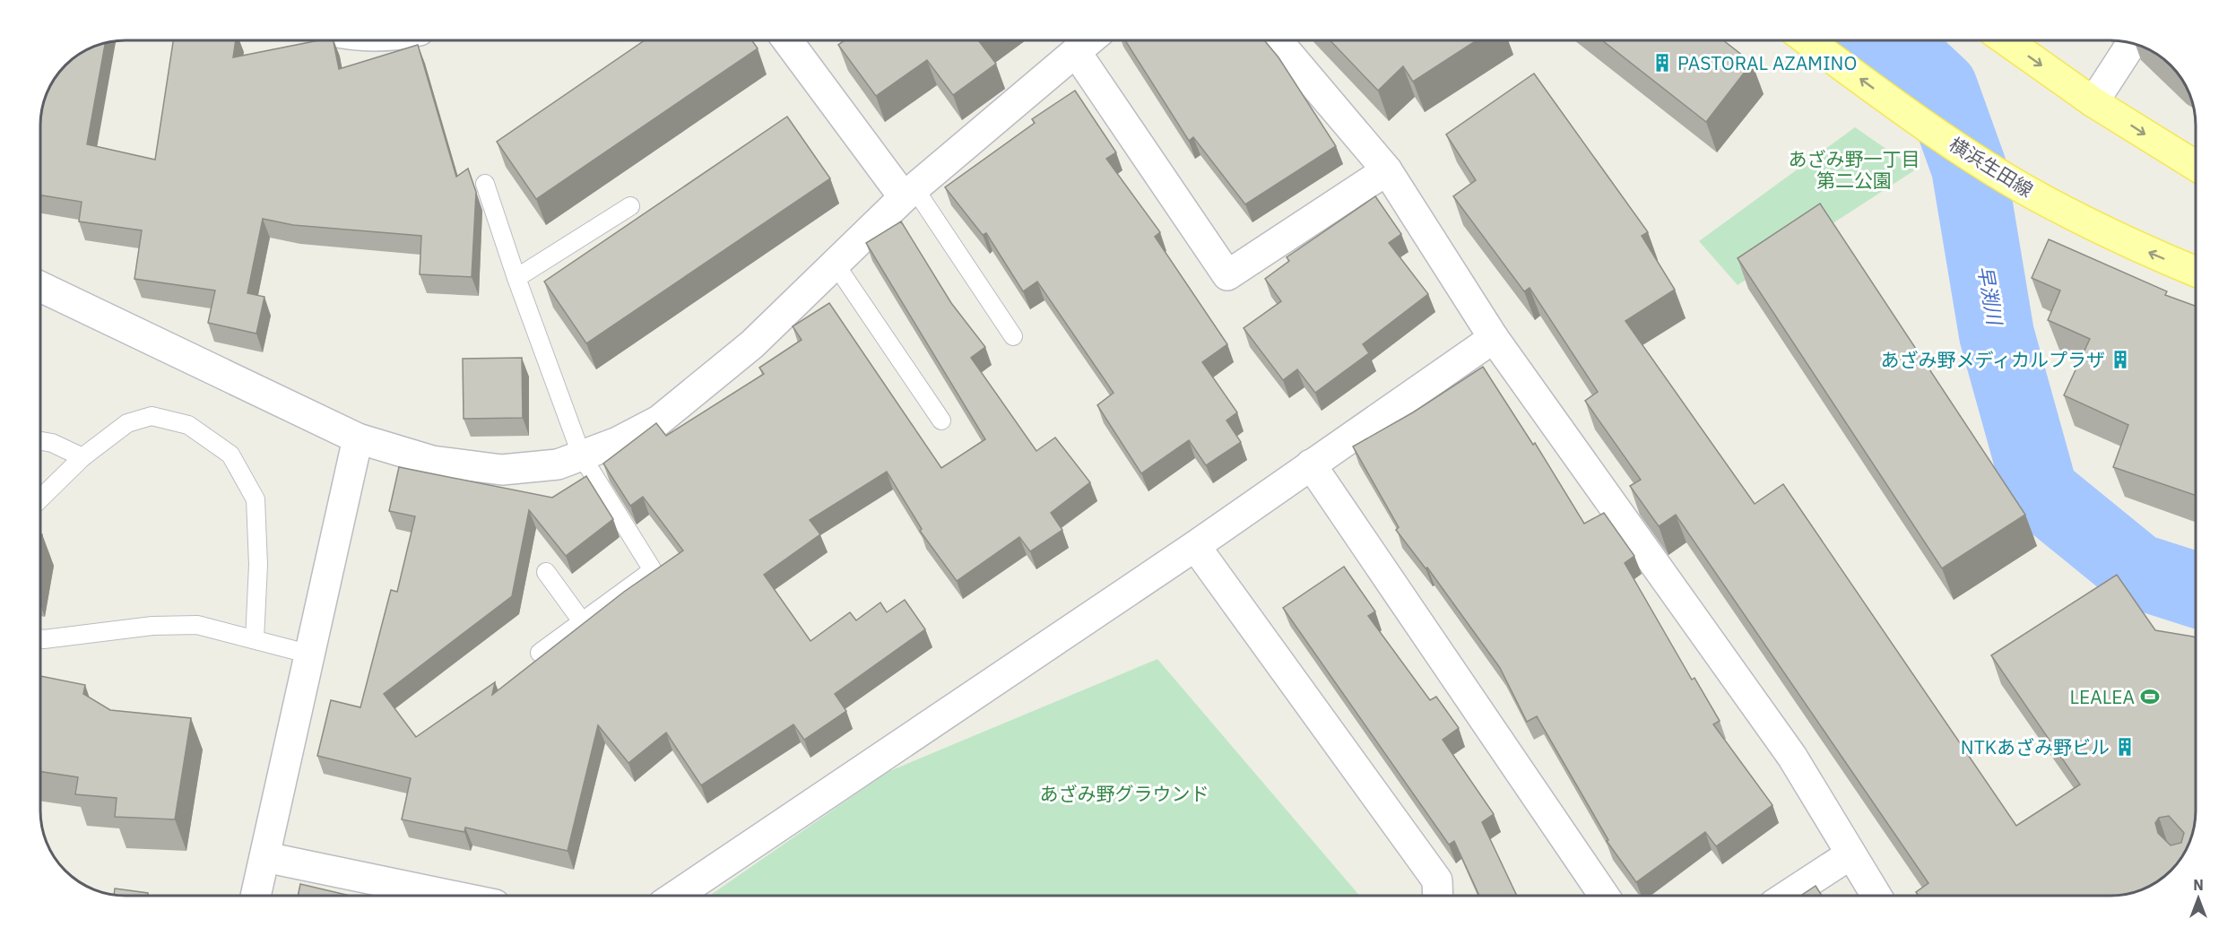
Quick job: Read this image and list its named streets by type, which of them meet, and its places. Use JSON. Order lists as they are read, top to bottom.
{
  "streets": {
    "main road": ["横浜生田線"]
  },
  "water": ["早渕川"],
  "parks": ["あざみ野一丁目 第二公園", "あざみ野グラウンド"],
  "places": {
    "building": ["PASTORAL AZAMINO", "あざみ野メディカルプラザ", "NTKあざみ野ビル"],
    "sports": ["LEALEA"]
  },
  "north": "top"
}
